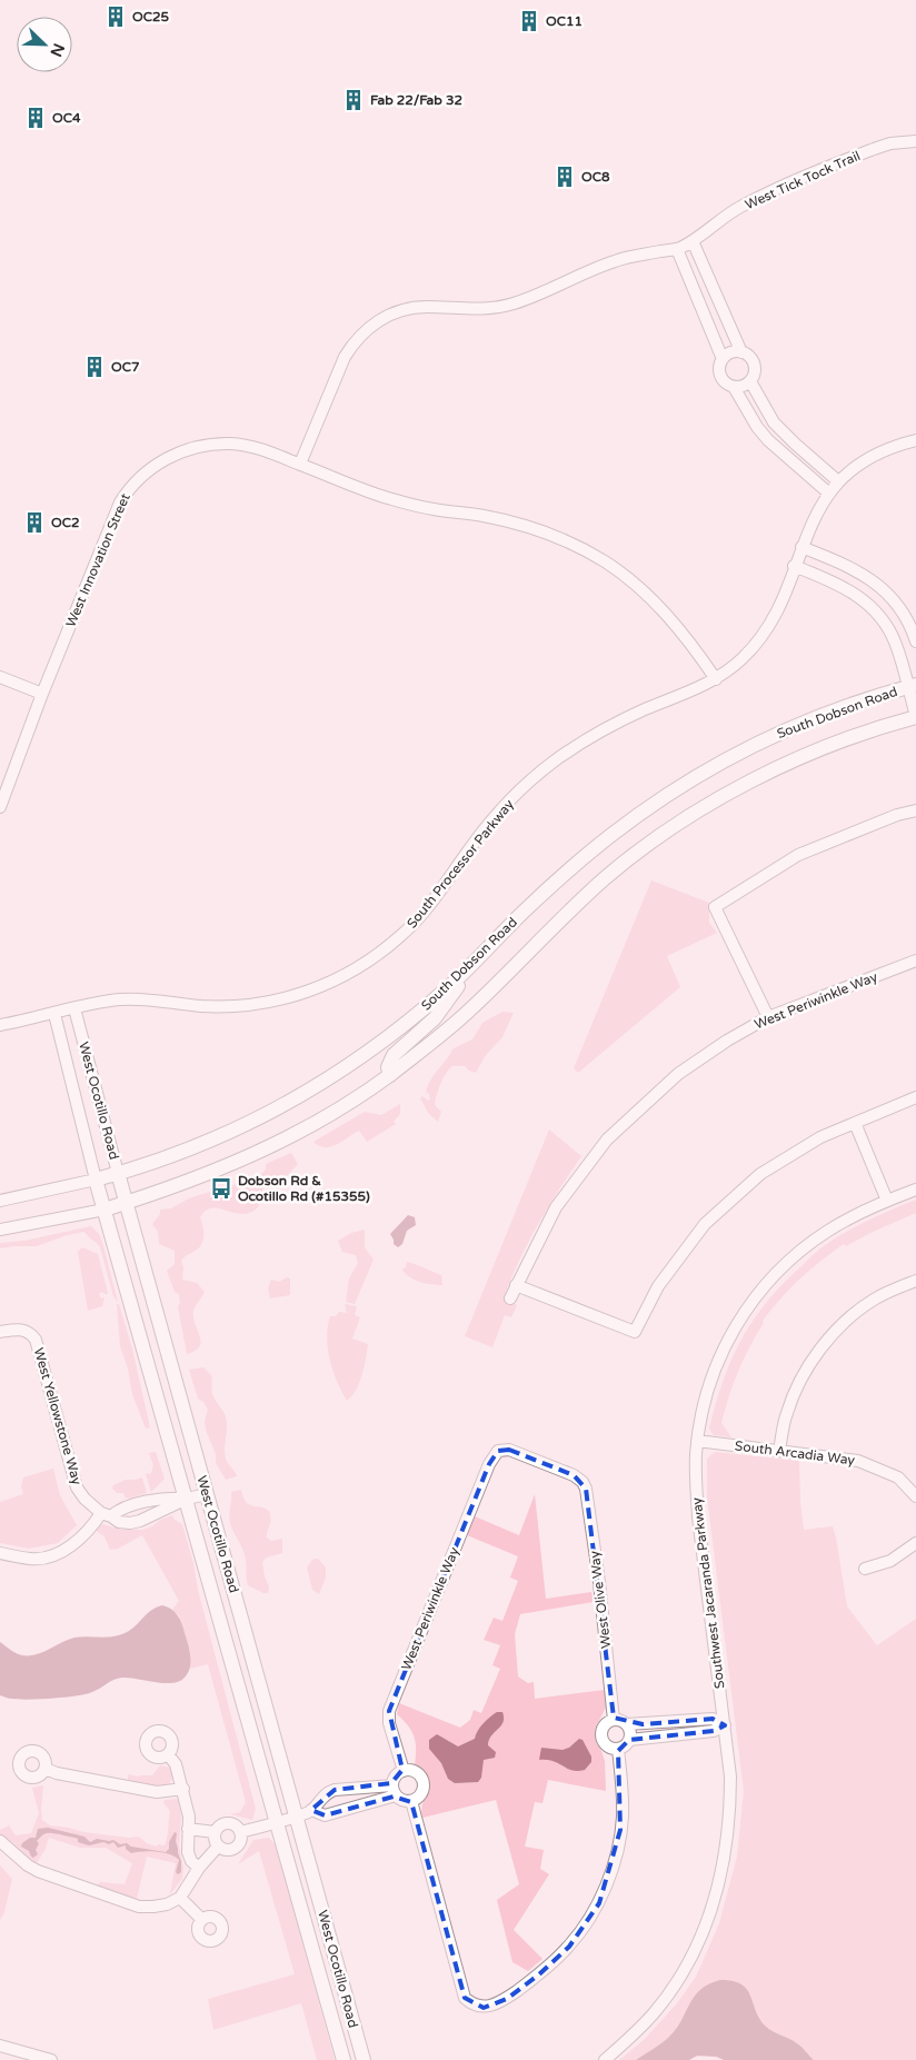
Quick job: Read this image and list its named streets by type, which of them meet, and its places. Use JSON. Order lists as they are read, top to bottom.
{
  "streets": {
    "main road": ["South Dobson Road", "West Ocotillo Road"],
    "street": [
      "West Tick Tock Trail",
      "West Innovation Street",
      "South Processor Parkway",
      "West Periwinkle Way",
      "West Yellowstone Way",
      "South Arcadia Way",
      "Southwest Jacaranda Parkway",
      "West Olive Way"
    ]
  },
  "crossings": [
    ["West Tick Tock Trail", "West Innovation Street"],
    ["West Innovation Street", "South Processor Parkway"],
    ["South Dobson Road", "West Ocotillo Road"],
    ["South Processor Parkway", "West Ocotillo Road"],
    ["West Periwinkle Way", "West Olive Way"],
    ["South Arcadia Way", "Southwest Jacaranda Parkway"]
  ],
  "places": {
    "building": [
      "OC25",
      "OC11",
      "Fab 22/Fab 32",
      "OC4",
      "OC8",
      "OC7",
      "OC2"
    ],
    "bus stop": ["Dobson Rd & Ocotillo Rd (#15355)"]
  },
  "north": "bottom right"
}
